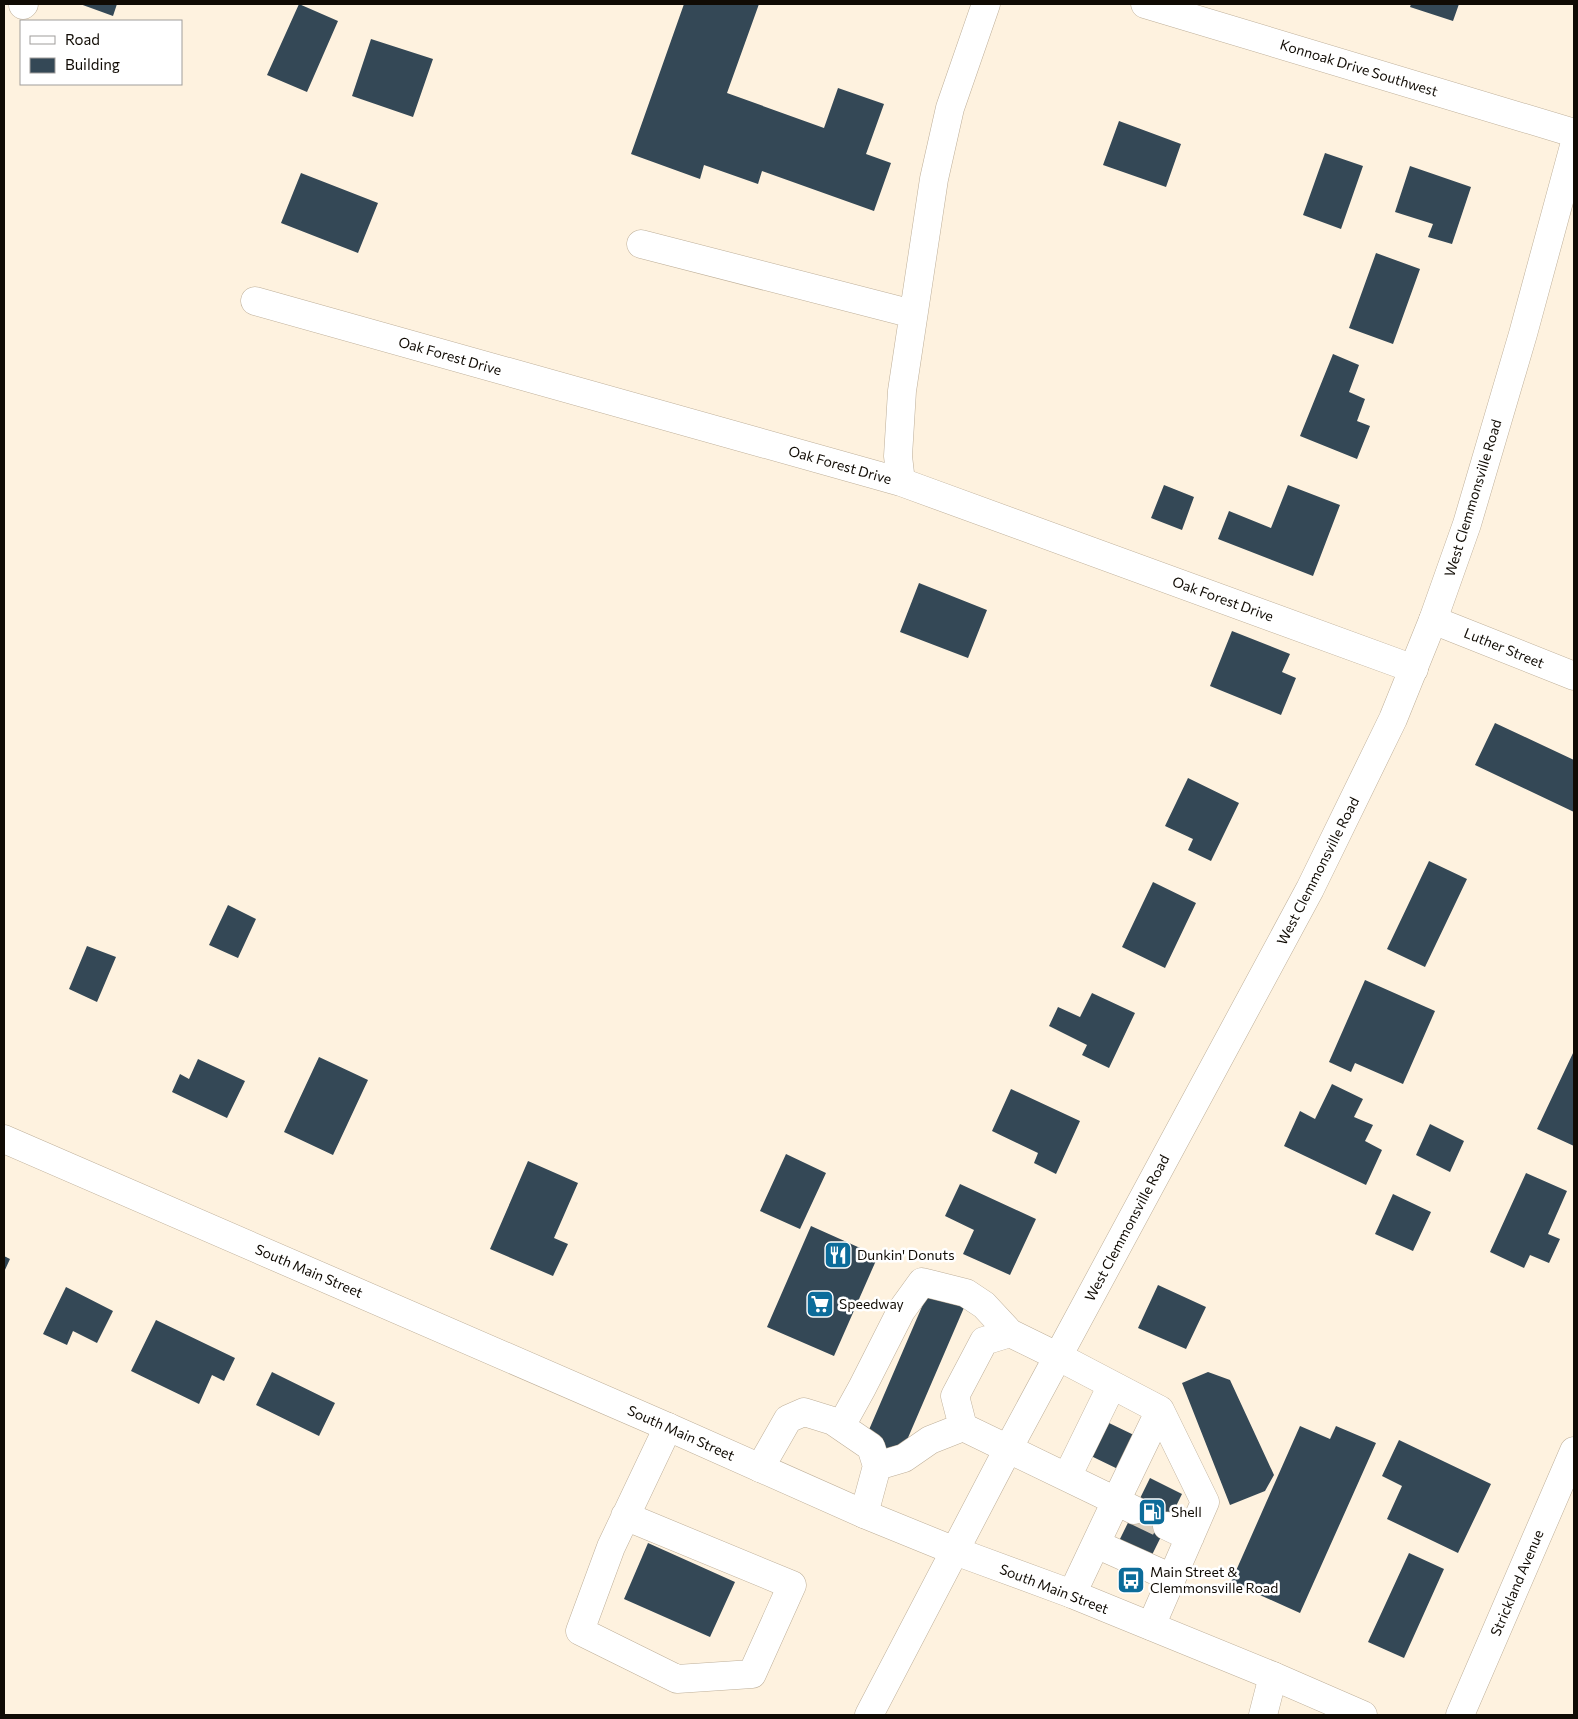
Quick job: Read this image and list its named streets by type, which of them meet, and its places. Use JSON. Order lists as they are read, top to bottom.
{
  "streets": {
    "main road": [
      "Konnoak Drive Southwest",
      "Oak Forest Drive",
      "West Clemmonsville Road",
      "Luther Street",
      "South Main Street",
      "Strickland Avenue"
    ]
  },
  "crossings": [
    ["Oak Forest Drive", "West Clemmonsville Road"],
    ["West Clemmonsville Road", "Luther Street"],
    ["West Clemmonsville Road", "South Main Street"]
  ],
  "places": {
    "restaurant": ["Dunkin' Donuts"],
    "supermarket": ["Speedway"],
    "fuel station": ["Shell"],
    "bus stop": ["Main Street & Clemmonsville Road"]
  },
  "legend": ["Road", "Building"]
}
